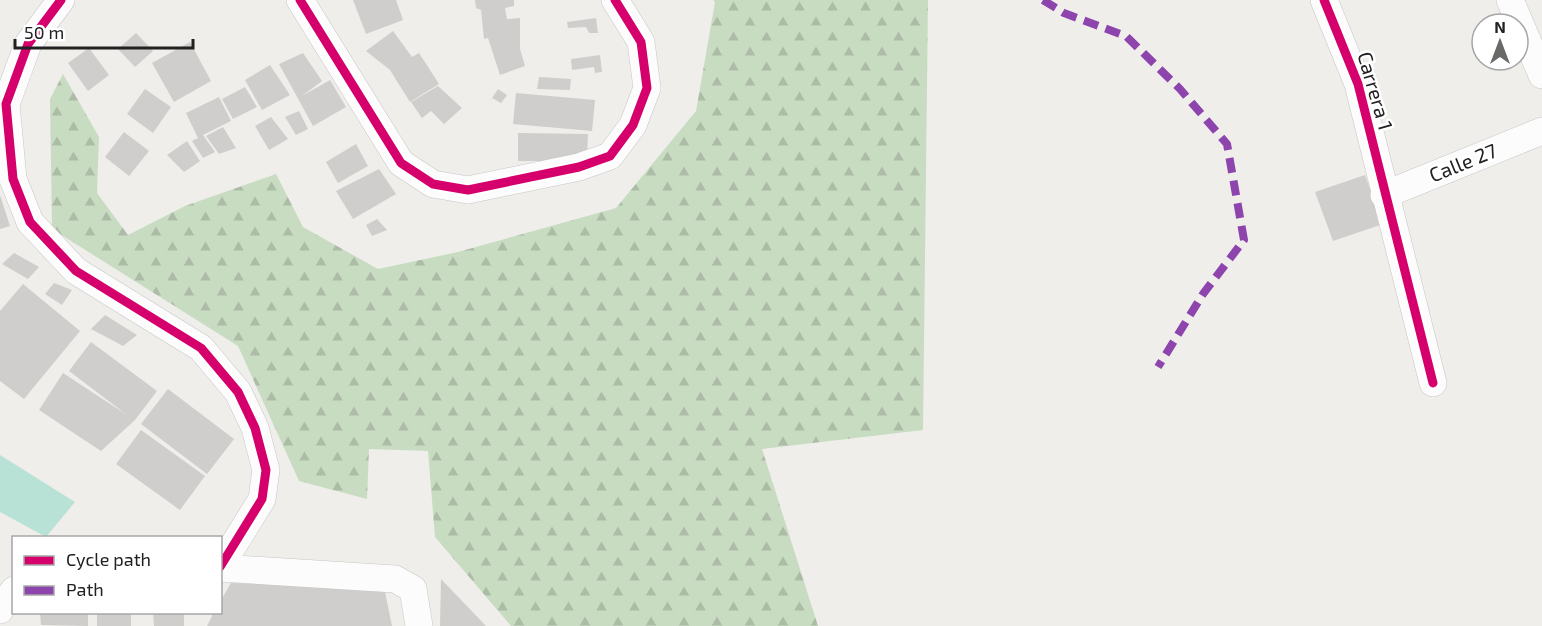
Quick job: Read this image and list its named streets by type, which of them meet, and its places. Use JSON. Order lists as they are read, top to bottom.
{
  "streets": {
    "street": ["Carrera 1", "Calle 27"]
  },
  "crossings": [
    ["Carrera 1", "Calle 27"]
  ],
  "legend": ["Cycle path", "Path"],
  "scale_bar": "50 m",
  "north": "top"
}
